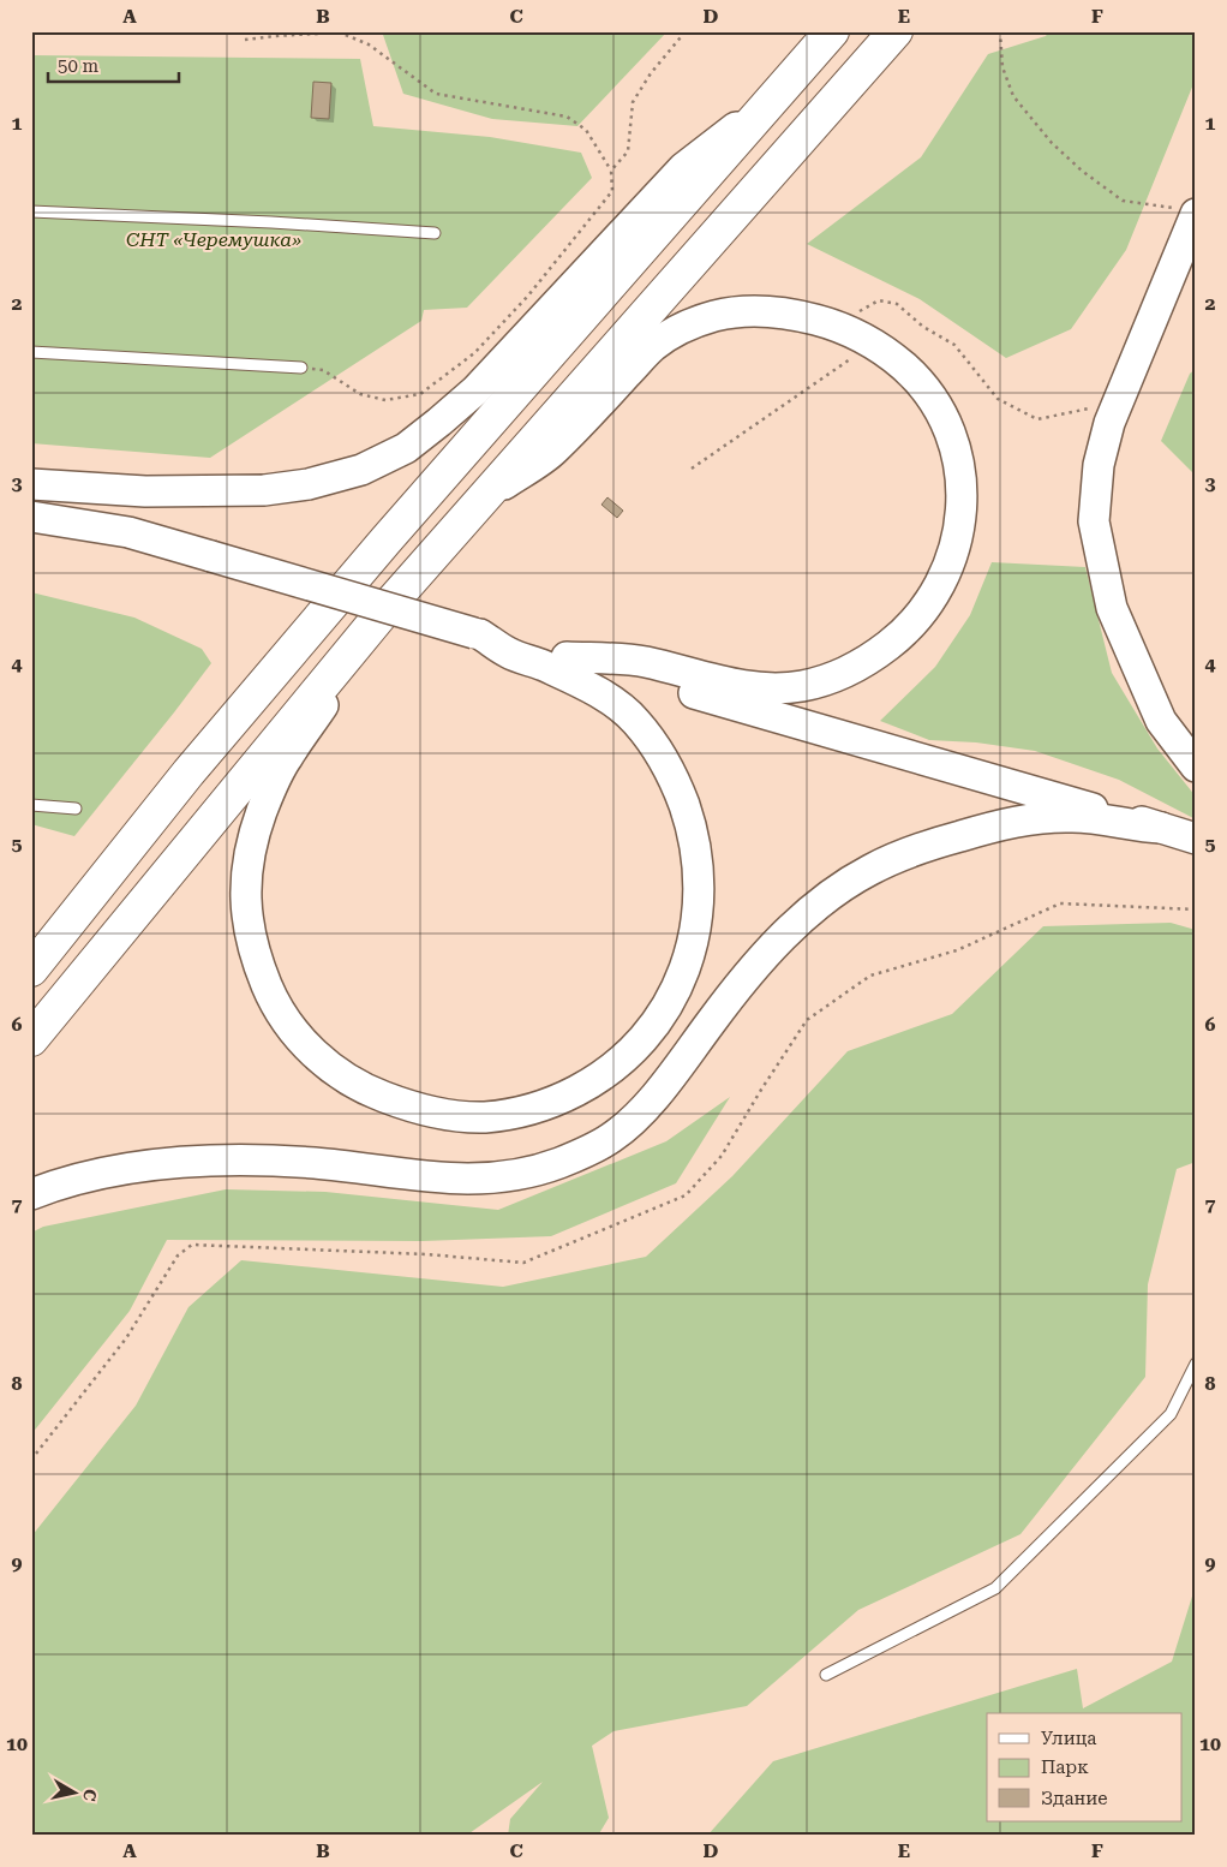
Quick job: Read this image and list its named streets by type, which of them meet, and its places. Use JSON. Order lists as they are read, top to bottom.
{
  "parks": ["СНТ «Черемушка»"],
  "legend": ["Улица", "Парк", "Здание"],
  "scale_bar": "50 m",
  "north": "right",
  "grid": {
    "columns": [
      "A",
      "B",
      "C",
      "D",
      "E",
      "F"
    ],
    "rows": [
      "1",
      "2",
      "3",
      "4",
      "5",
      "6",
      "7",
      "8",
      "9",
      "10"
    ]
  }
}
